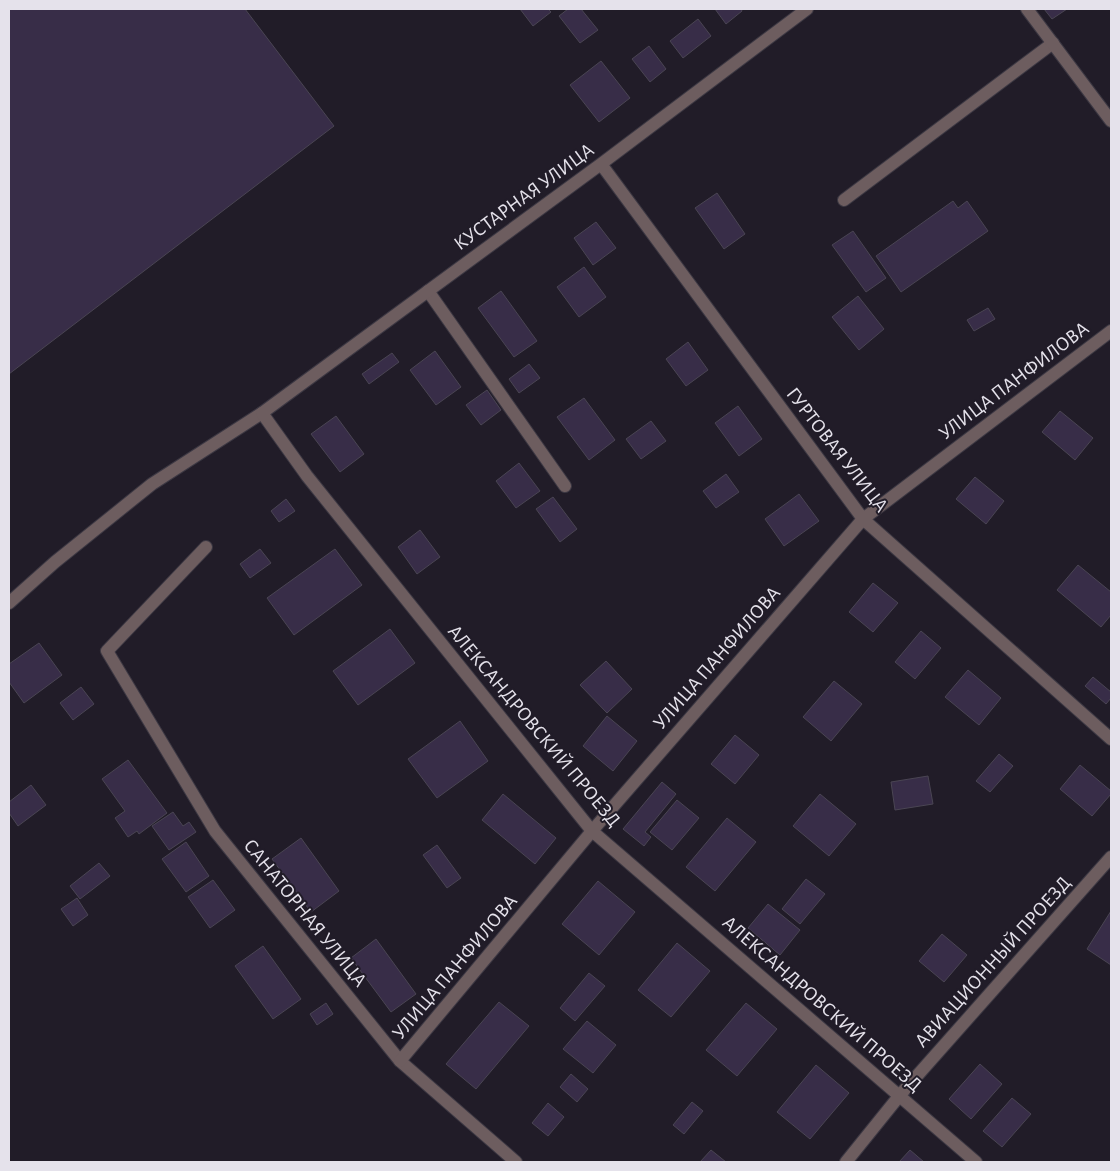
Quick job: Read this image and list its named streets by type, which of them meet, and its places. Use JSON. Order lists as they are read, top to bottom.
{
  "streets": {
    "street": [
      "КУСТАРНАЯ УЛИЦА",
      "УЛИЦА ПАНФИЛОВА",
      "ГУРТОВАЯ УЛИЦА",
      "АЛЕКСАНДРОВСКИЙ ПРОЕЗД",
      "САНАТОРНАЯ УЛИЦА",
      "АВИАЦИОННЫЙ ПРОЕЗД"
    ]
  },
  "crossings": [
    ["КУСТАРНАЯ УЛИЦА", "ГУРТОВАЯ УЛИЦА"],
    ["КУСТАРНАЯ УЛИЦА", "АЛЕКСАНДРОВСКИЙ ПРОЕЗД"],
    ["УЛИЦА ПАНФИЛОВА", "ГУРТОВАЯ УЛИЦА"],
    ["УЛИЦА ПАНФИЛОВА", "АЛЕКСАНДРОВСКИЙ ПРОЕЗД"],
    ["УЛИЦА ПАНФИЛОВА", "САНАТОРНАЯ УЛИЦА"],
    ["АЛЕКСАНДРОВСКИЙ ПРОЕЗД", "АВИАЦИОННЫЙ ПРОЕЗД"]
  ]
}
